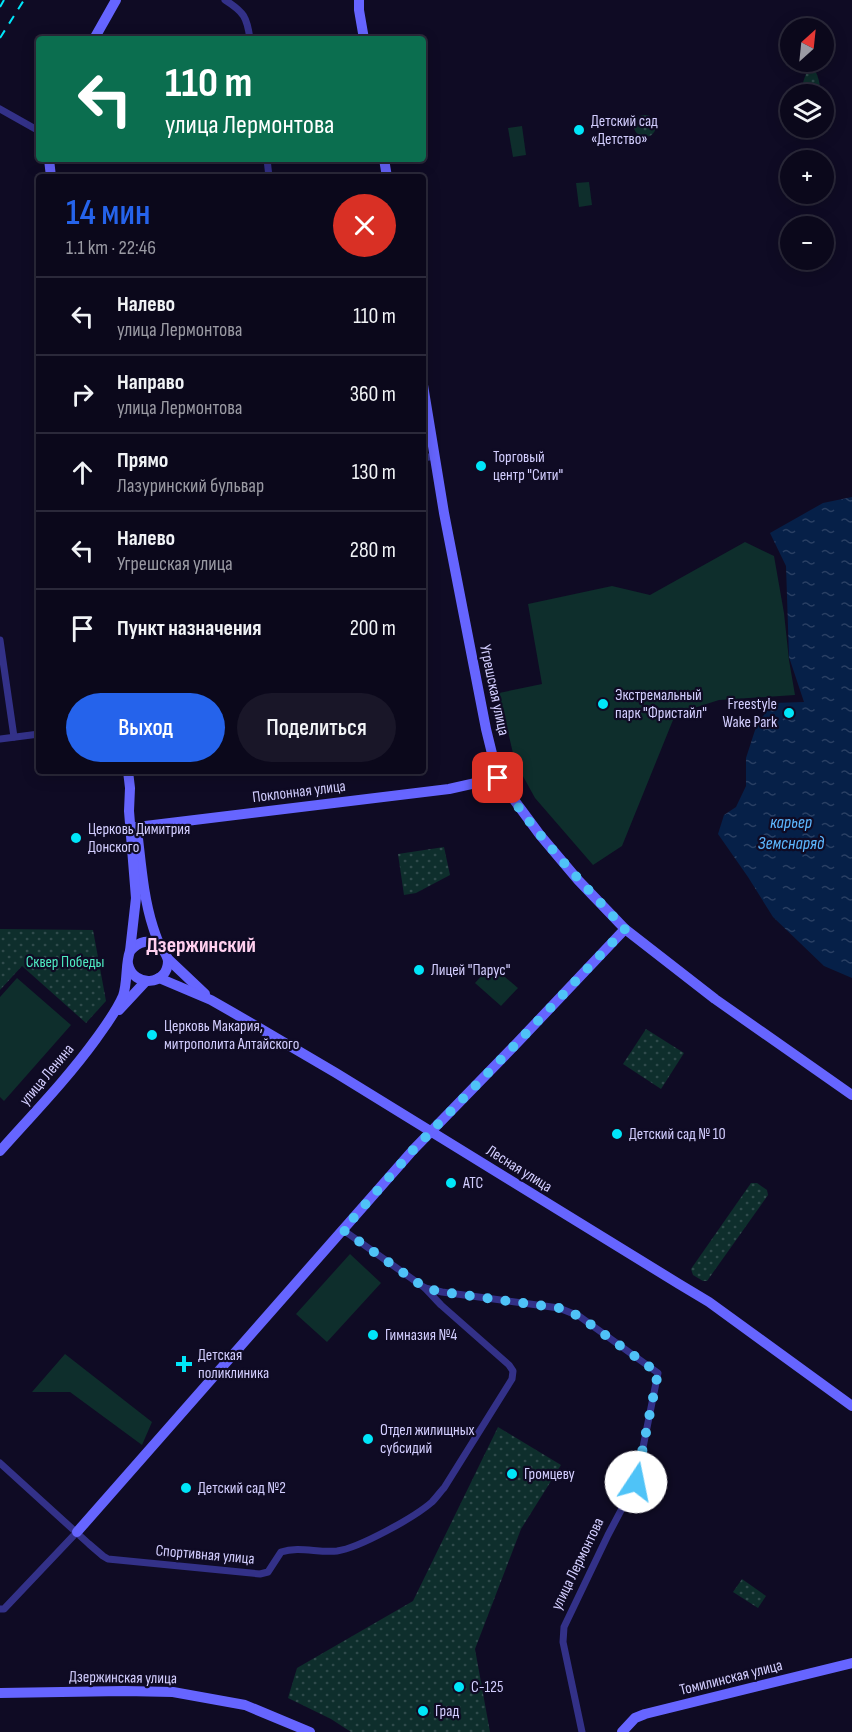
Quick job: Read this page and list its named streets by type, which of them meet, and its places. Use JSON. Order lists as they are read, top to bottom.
{
  "streets": {
    "street": [
      "Угрешская улица",
      "Поклонная улица",
      "улица Ленина",
      "Лесная улица",
      "Спортивная улица",
      "улица Лермонтова",
      "Дзержинская улица",
      "Томилинская улица"
    ]
  },
  "crossings": [
    ["Угрешская улица", "Поклонная улица"],
    ["Поклонная улица", "улица Ленина"],
    ["улица Ленина", "Лесная улица"],
    ["Спортивная улица", "улица Лермонтова"]
  ],
  "districts": ["Дзержинский"],
  "water": ["карьер Земснаряд"],
  "parks": ["Сквер Победы"],
  "places": {
    "other": [
      "Детский сад «Детство»",
      "Торговый центр \"Сити\"",
      "Экстремальный парк \"Фристайл\"",
      "Freestyle Wake Park",
      "Церковь Димитрия Донского",
      "Лицей \"Парус\"",
      "Церковь Макария, митрополита Алтайского",
      "Детский сад № 10",
      "АТС",
      "Гимназия №4",
      "Отдел жилищных субсидий",
      "Громцеву",
      "Детский сад №2",
      "С-125",
      "Град"
    ],
    "health": ["Детская поликлиника"]
  },
  "north": "top right",
  "page": {
    "map_buttons": ["+", "−"],
    "turn": ["110 m", "улица Лермонтова"],
    "heading": ["14 мин", "1.1 km · 22:46"],
    "list": [
      {
        "name": "Налево",
        "note": "улица Лермонтова",
        "value": "110 m"
      },
      {
        "name": "Направо",
        "note": "улица Лермонтова",
        "value": "360 m"
      },
      {
        "name": "Прямо",
        "note": "Лазуринский бульвар",
        "value": "130 m"
      },
      {
        "name": "Налево",
        "note": "Угрешская улица",
        "value": "280 m"
      },
      {
        "name": "Пункт назначения",
        "value": "200 m"
      }
    ],
    "buttons": ["Выход", "Поделиться"]
  }
}
